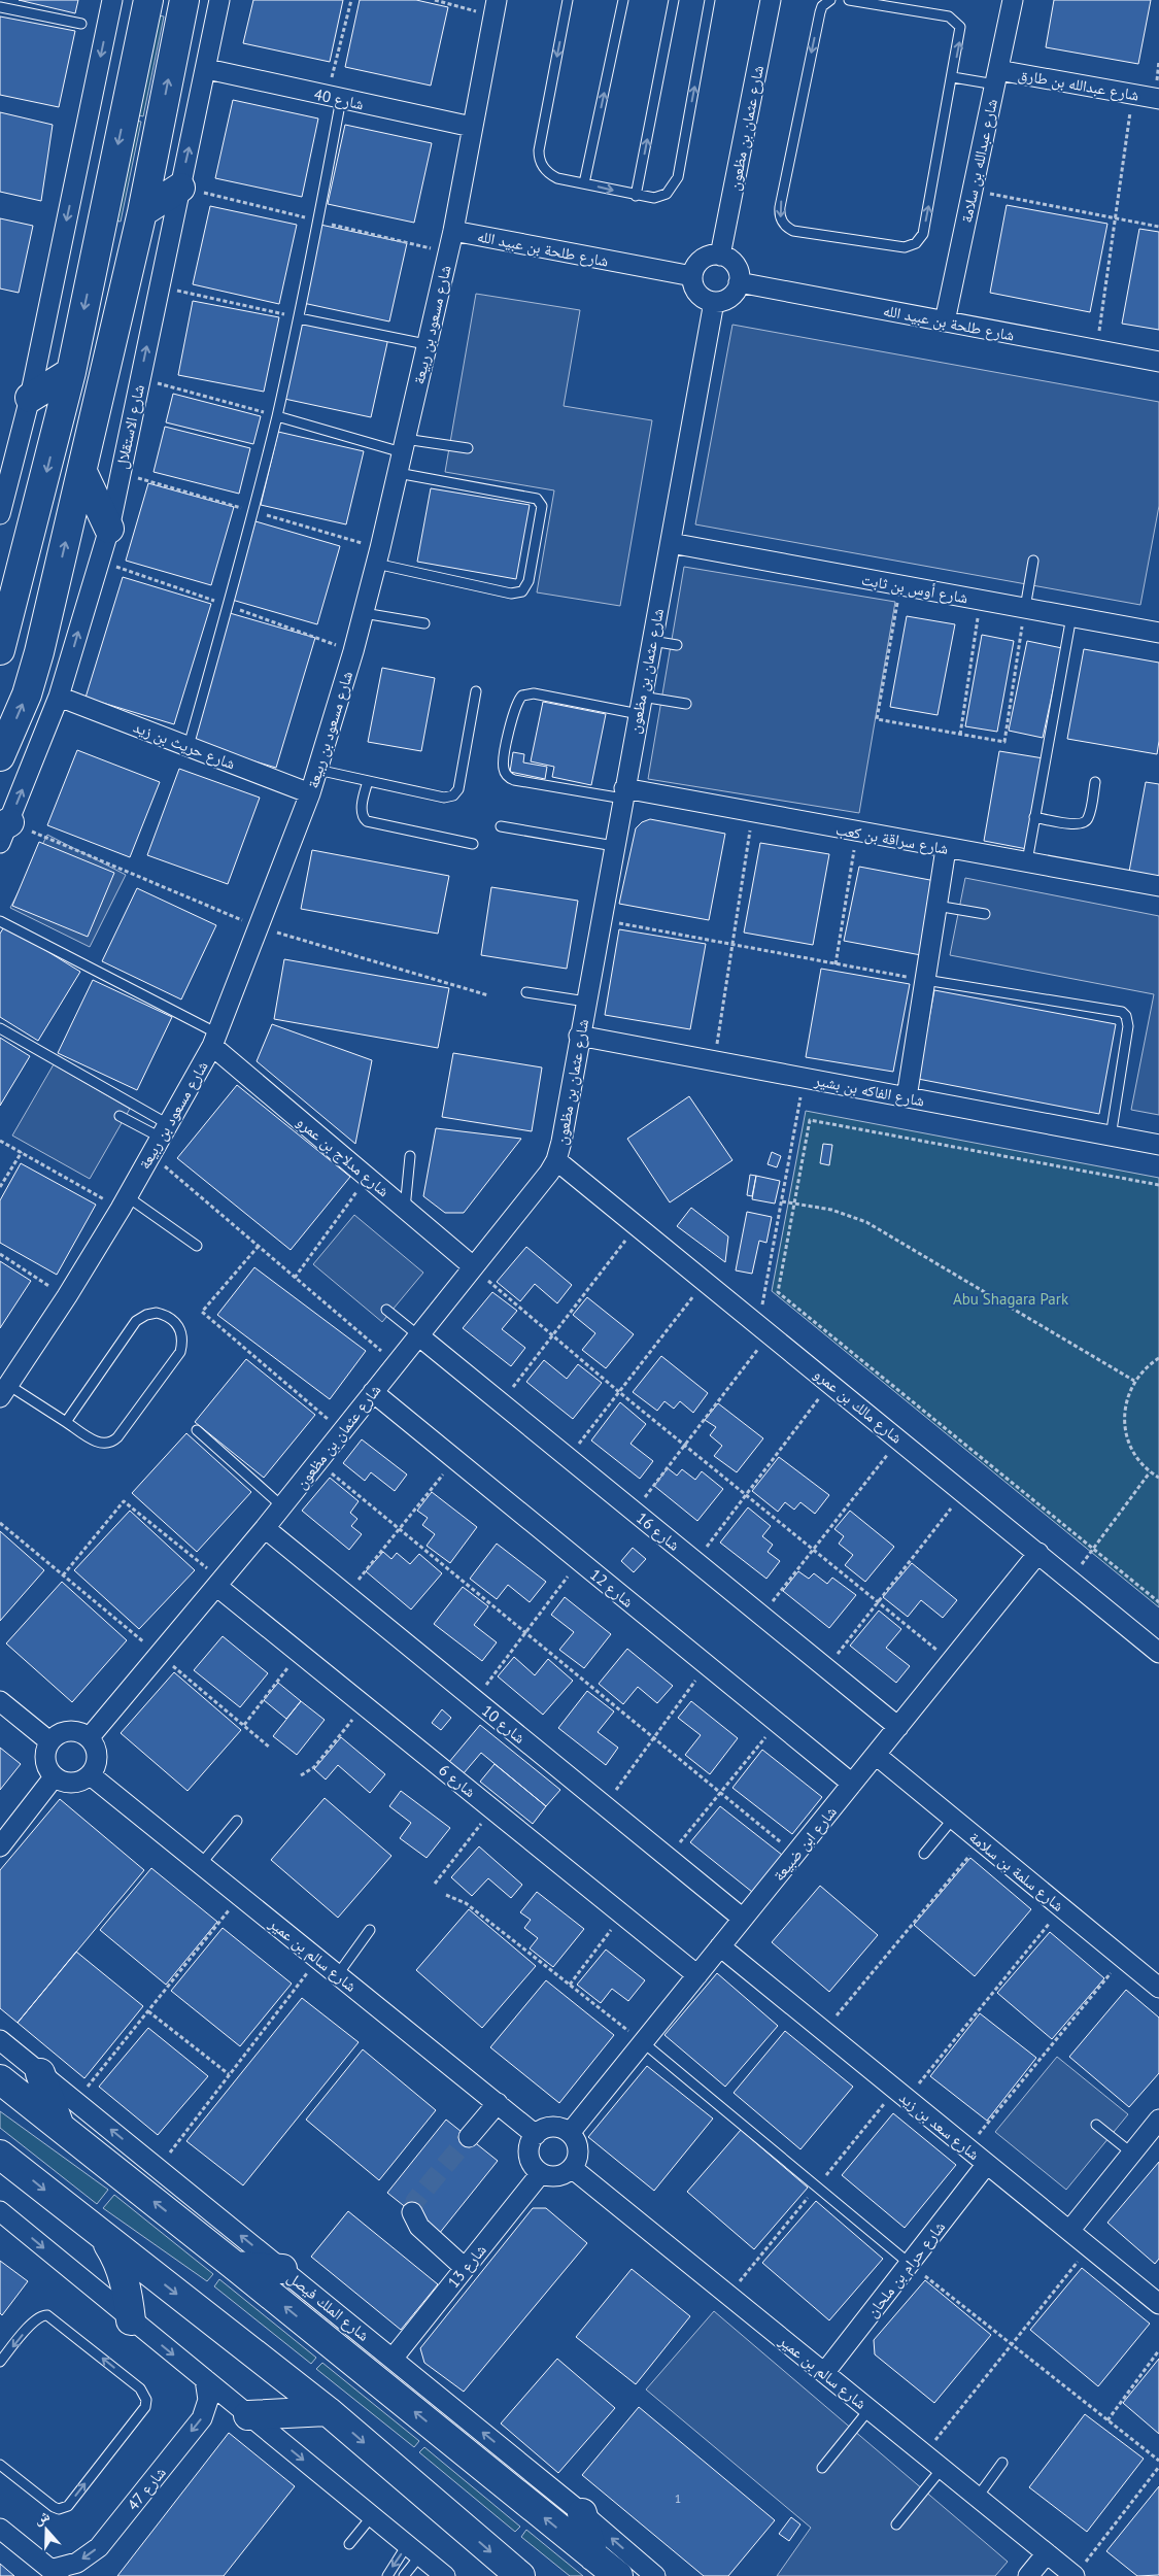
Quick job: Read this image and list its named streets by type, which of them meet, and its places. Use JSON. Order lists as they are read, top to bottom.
{
  "streets": {
    "main road": ["شارع الملك فيصل"],
    "street": [
      "شارع عبدالله بن طارق",
      "شارع 40",
      "شارع عثمان بن مظعون",
      "شارع عبدالله بن سلامة",
      "شارع طلحة بن عبيد الله",
      "شارع مسعود بن ربيعة",
      "شارع الاستقلال",
      "شارع أوس بن ثابت",
      "شارع حريث بن زيد",
      "شارع سراقة بن كعب",
      "شارع الفاكه بن بشير",
      "شارع مدلاج بن عمرو",
      "شارع مالك بن عمرو",
      "شارع 16",
      "شارع 12",
      "شارع 10",
      "شارع 6",
      "شارع ابن ضبيعة",
      "شارع سلمة بن سلامة",
      "شارع سالم بن عمير",
      "شارع سعد بن زيد",
      "شارع 13",
      "شارع حرام بن ملحان",
      "شارع 47"
    ]
  },
  "crossings": [
    ["شارع عبدالله بن طارق", "شارع عبدالله بن سلامة"],
    ["شارع 40", "شارع مسعود بن ربيعة"],
    ["شارع 40", "شارع الاستقلال"],
    ["شارع عثمان بن مظعون", "شارع طلحة بن عبيد الله"],
    ["شارع عثمان بن مظعون", "شارع أوس بن ثابت"],
    ["شارع عثمان بن مظعون", "شارع سراقة بن كعب"],
    ["شارع عثمان بن مظعون", "شارع الفاكه بن بشير"],
    ["شارع عثمان بن مظعون", "شارع مدلاج بن عمرو"],
    ["شارع عثمان بن مظعون", "شارع مالك بن عمرو"],
    ["شارع عثمان بن مظعون", "شارع 16"],
    ["شارع عثمان بن مظعون", "شارع 12"],
    ["شارع عثمان بن مظعون", "شارع 10"],
    ["شارع عثمان بن مظعون", "شارع 6"],
    ["شارع عثمان بن مظعون", "شارع سالم بن عمير"],
    ["شارع عبدالله بن سلامة", "شارع طلحة بن عبيد الله"],
    ["شارع طلحة بن عبيد الله", "شارع مسعود بن ربيعة"],
    ["شارع مسعود بن ربيعة", "شارع حريث بن زيد"],
    ["شارع مسعود بن ربيعة", "شارع مدلاج بن عمرو"],
    ["شارع الاستقلال", "شارع حريث بن زيد"],
    ["شارع مالك بن عمرو", "شارع ابن ضبيعة"],
    ["شارع 16", "شارع ابن ضبيعة"],
    ["شارع 12", "شارع ابن ضبيعة"],
    ["شارع 10", "شارع ابن ضبيعة"],
    ["شارع 6", "شارع ابن ضبيعة"],
    ["شارع ابن ضبيعة", "شارع سلمة بن سلامة"],
    ["شارع ابن ضبيعة", "شارع سالم بن عمير"],
    ["شارع ابن ضبيعة", "شارع سعد بن زيد"],
    ["شارع ابن ضبيعة", "شارع 13"],
    ["شارع سالم بن عمير", "شارع 13"],
    ["شارع سالم بن عمير", "شارع حرام بن ملحان"],
    ["شارع سعد بن زيد", "شارع حرام بن ملحان"],
    ["شارع 13", "شارع الملك فيصل"]
  ],
  "one_way": ["شارع 47"],
  "parks": ["Abu Shagara Park"],
  "house_numbers": ["1"],
  "north": "top"
}
